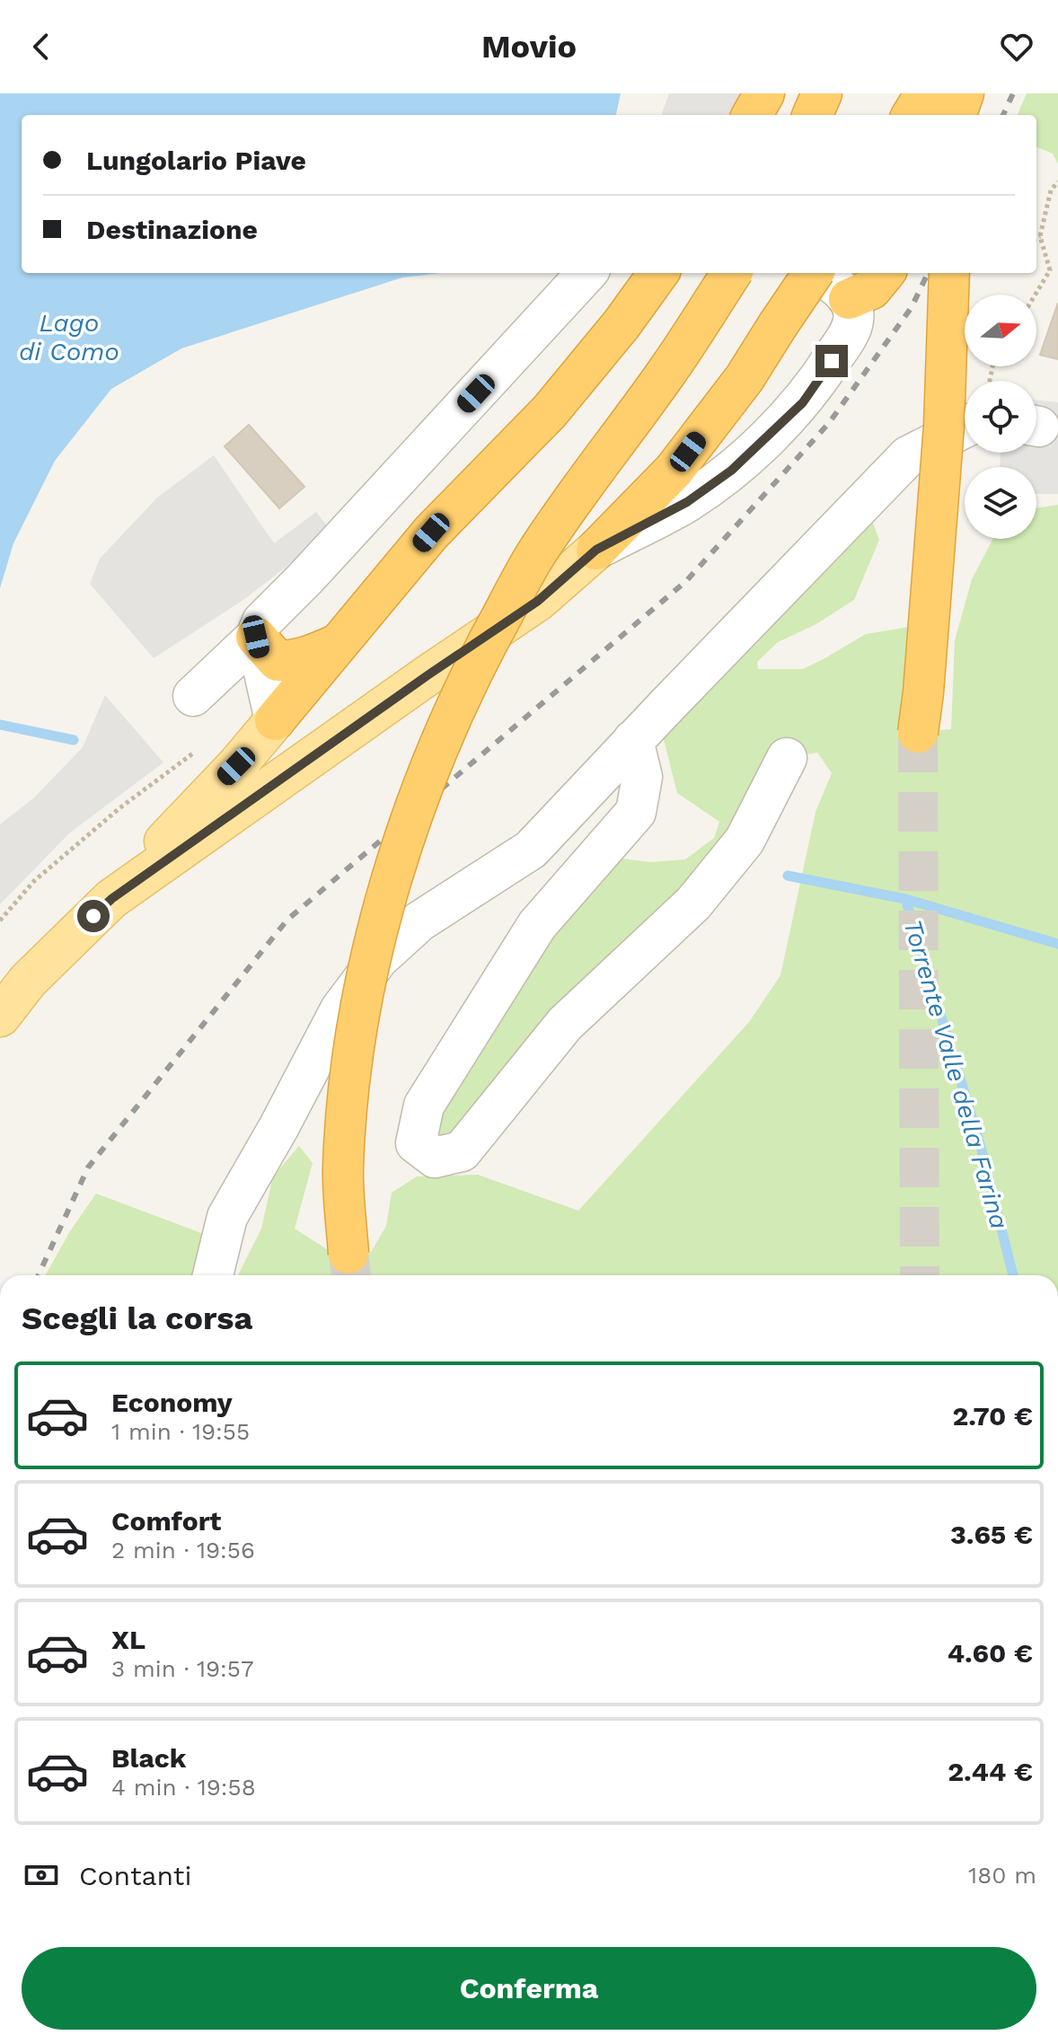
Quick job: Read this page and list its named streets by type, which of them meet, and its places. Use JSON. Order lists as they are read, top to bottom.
{
  "water": ["Lago di Como", "Torrente Valle della Farina"],
  "north": "right",
  "page": {
    "header": "Movio",
    "banner": ["Lungolario Piave", "Destinazione"],
    "heading": "Scegli la corsa",
    "list": [
      {
        "name": "Economy",
        "note": "1 min · 19:55",
        "value": "2.70 €"
      },
      {
        "name": "Comfort",
        "note": "2 min · 19:56",
        "value": "3.65 €"
      },
      {
        "name": "XL",
        "note": "3 min · 19:57",
        "value": "4.60 €"
      },
      {
        "name": "Black",
        "note": "4 min · 19:58",
        "value": "2.44 €"
      }
    ],
    "pay": ["Contanti", "180 m"],
    "buttons": "Conferma"
  }
}
